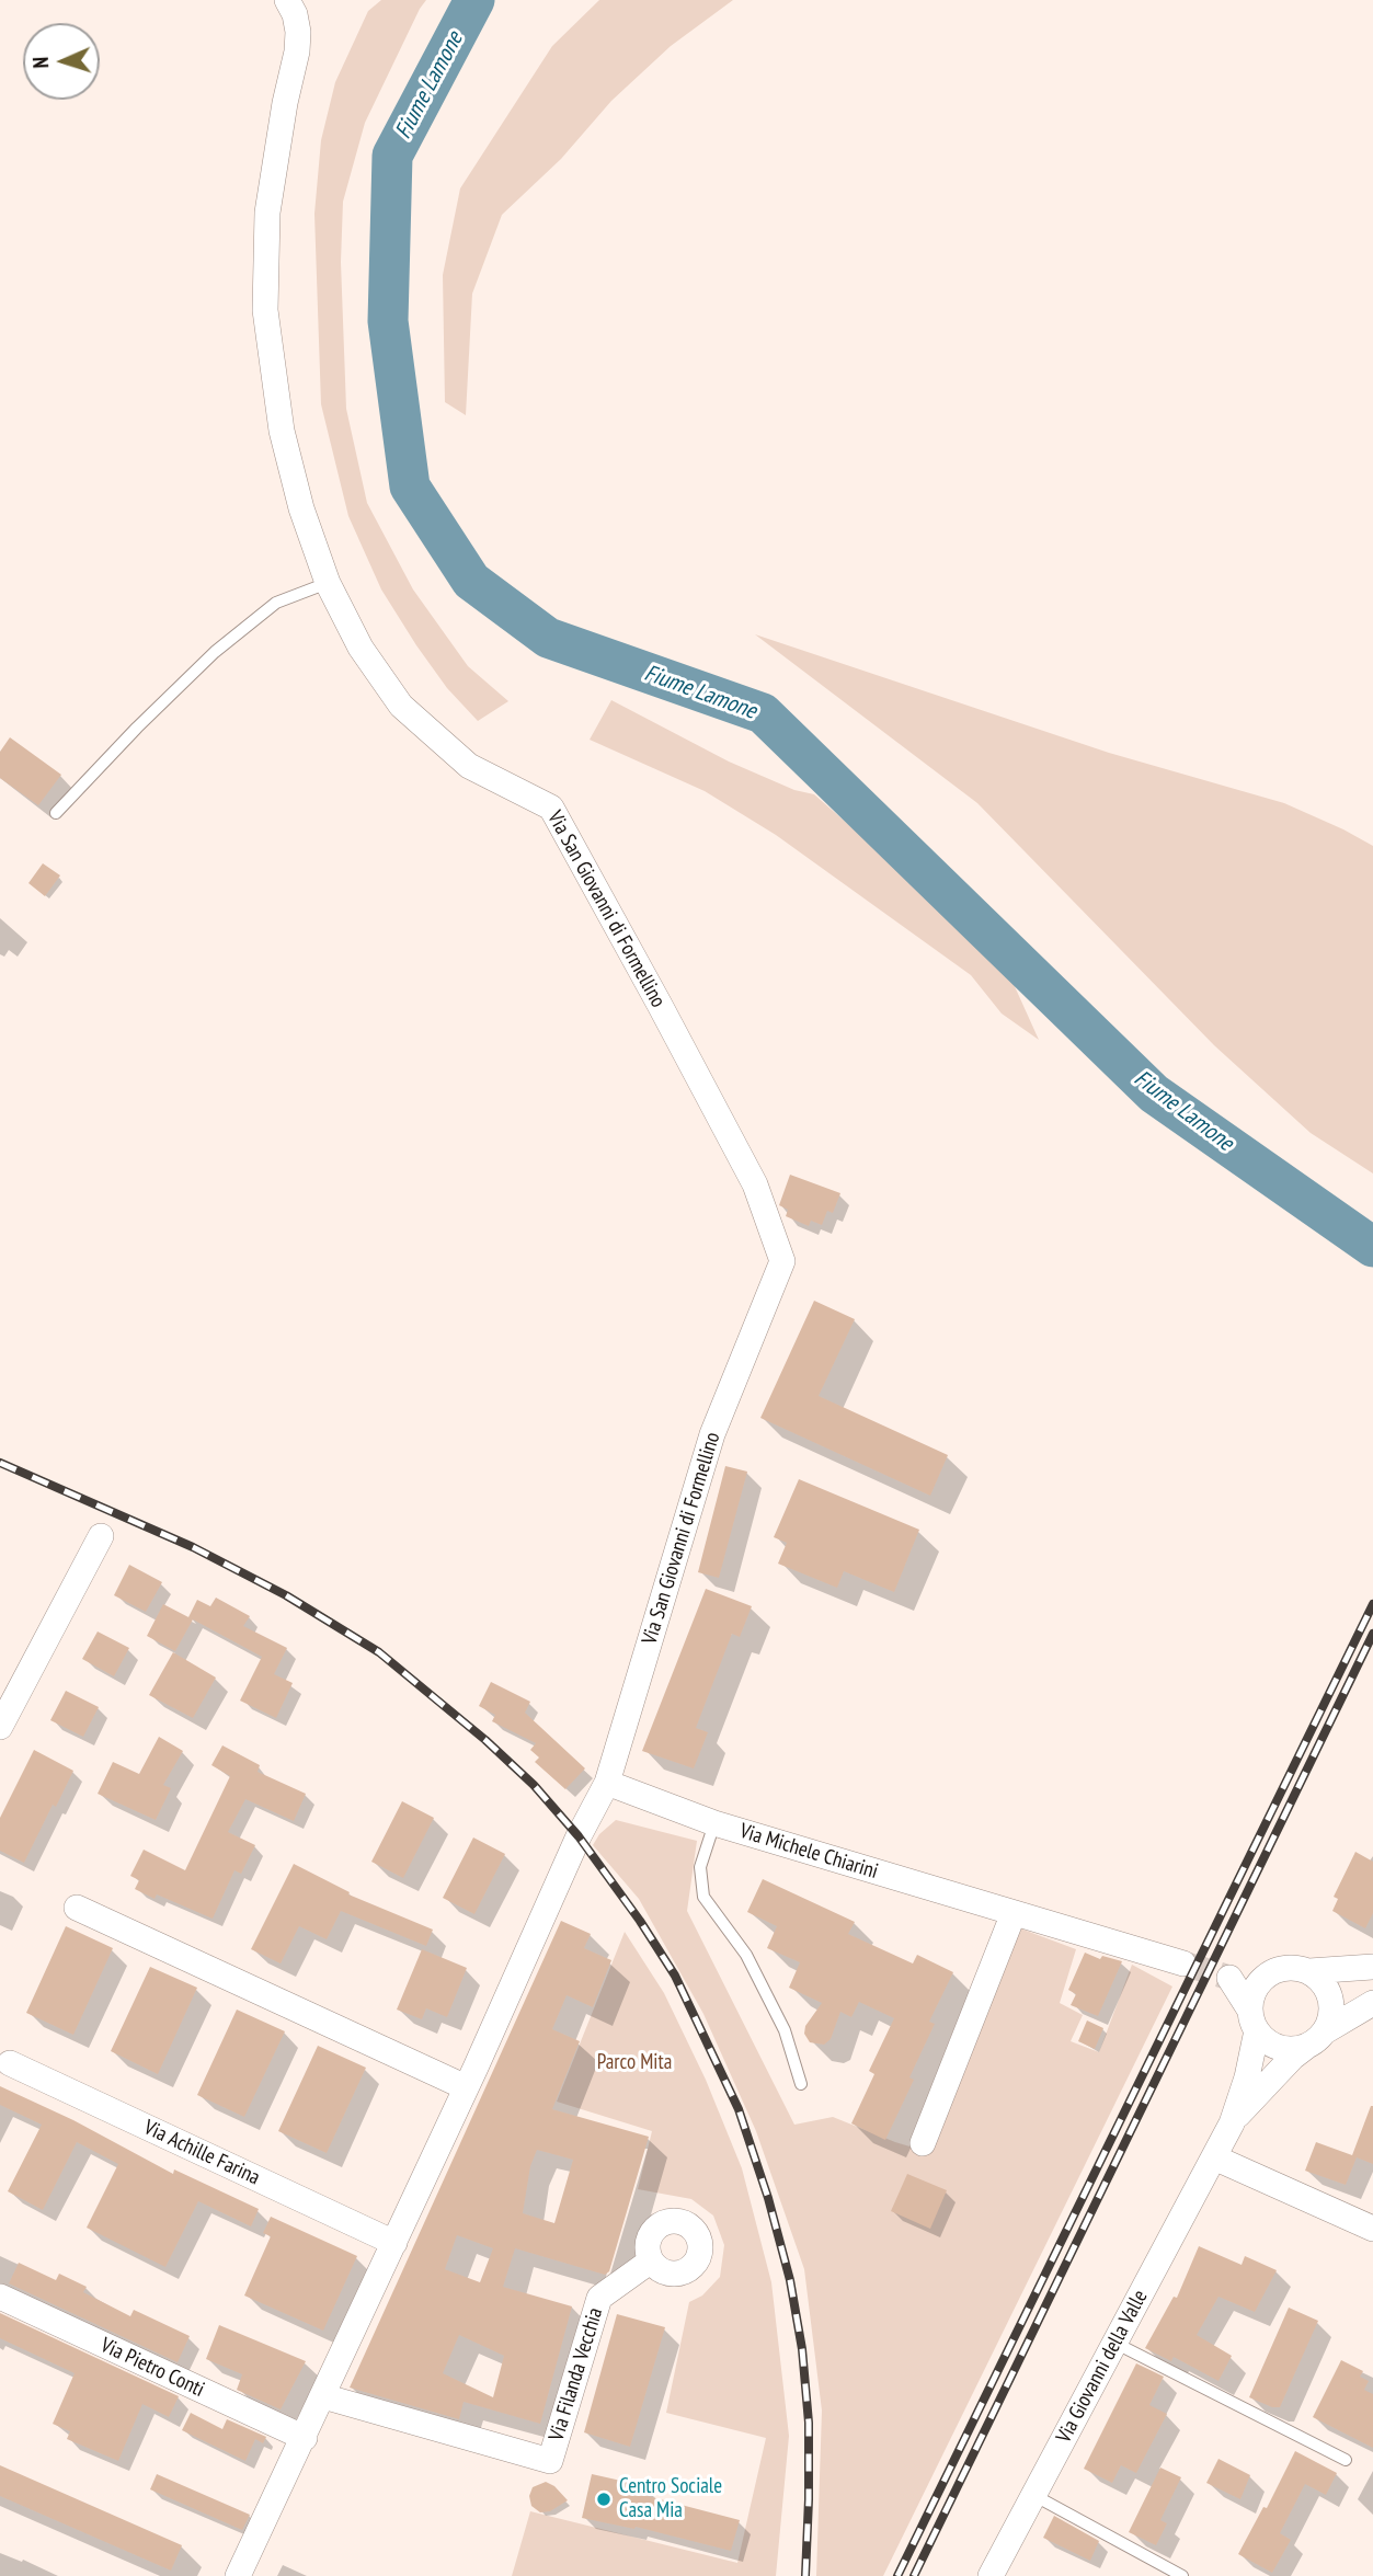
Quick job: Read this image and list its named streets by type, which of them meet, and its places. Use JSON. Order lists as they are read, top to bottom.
{
  "streets": {
    "street": [
      "Via San Giovanni di Formellino",
      "Via Michele Chiarini",
      "Via Achille Farina",
      "Via Giovanni della Valle",
      "Via Pietro Conti",
      "Via Filanda Vecchia"
    ]
  },
  "crossings": [
    ["Via San Giovanni di Formellino", "Via Michele Chiarini"]
  ],
  "water": ["Fiume Lamone"],
  "parks": ["Parco Mita"],
  "places": ["Centro Sociale Casa Mia"],
  "north": "left"
}
